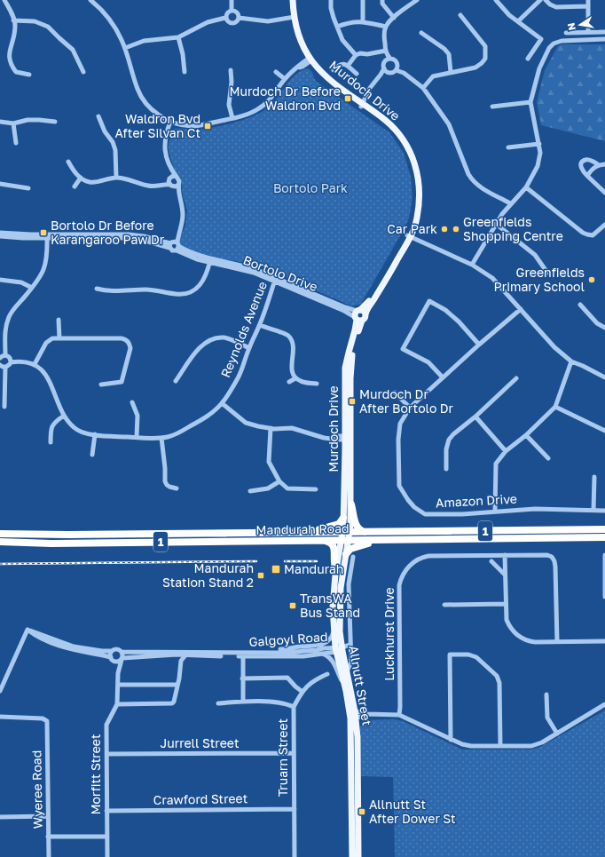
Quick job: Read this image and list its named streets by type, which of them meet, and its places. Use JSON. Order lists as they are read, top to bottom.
{
  "streets": {
    "highway": ["Mandurah Road", "1"],
    "main road": ["Murdoch Drive", "Allnutt Street"],
    "street": [
      "Bortolo Drive",
      "Reynolds Avenue",
      "Amazon Drive",
      "Luckhurst Drive",
      "Galgoyl Road",
      "Jurrell Street",
      "Truarn Street",
      "Morfitt Street",
      "Wyeree Road",
      "Crawford Street"
    ]
  },
  "crossings": [
    ["Murdoch Drive", "Bortolo Drive"],
    ["Murdoch Drive", "Mandurah Road"],
    ["Murdoch Drive", "Allnutt Street"],
    ["Bortolo Drive", "Reynolds Avenue"],
    ["Mandurah Road", "Allnutt Street"],
    ["Galgoyl Road", "Allnutt Street"],
    ["Galgoyl Road", "Morfitt Street"],
    ["Jurrell Street", "Truarn Street"],
    ["Jurrell Street", "Morfitt Street"],
    ["Truarn Street", "Crawford Street"],
    ["Morfitt Street", "Crawford Street"]
  ],
  "parks": ["Bortolo Park"],
  "places": {
    "transit": [
      "Murdoch Dr Before Waldron Bvd",
      "Waldron Bvd After Silvan Ct",
      "Bortolo Dr Before Karangaroo Paw Dr",
      "Murdoch Dr After Bortolo Dr",
      "Mandurah",
      "Mandurah Station Stand 2",
      "TransWA Bus Stand",
      "Allnutt St After Dower St"
    ],
    "other": ["Car Park", "Greenfields Shopping Centre", "Greenfields Primary School"]
  },
  "north": "left"
}
